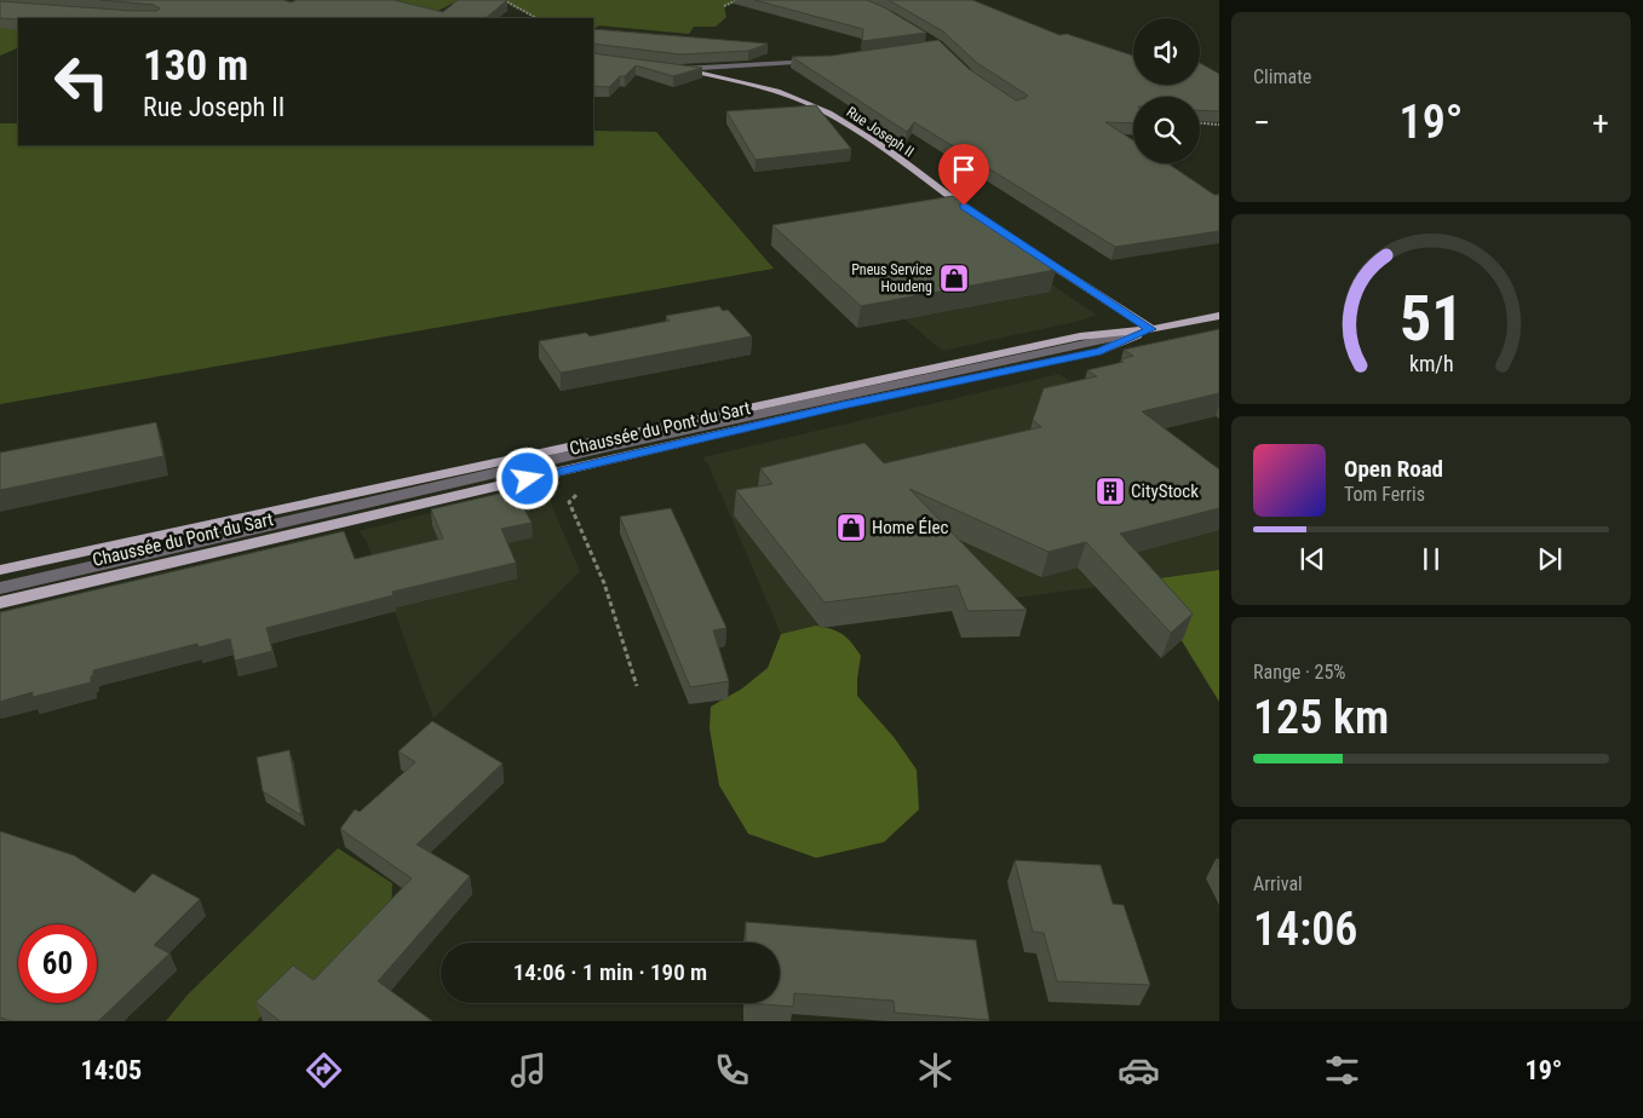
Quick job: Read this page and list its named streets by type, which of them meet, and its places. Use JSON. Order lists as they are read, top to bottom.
{
  "streets": {
    "main road": ["Rue Joseph II", "Chaussée du Pont du Sart"]
  },
  "places": {
    "shop": ["Pneus Service Houdeng", "Home Élec"],
    "building": ["CityStock"]
  },
  "page": {
    "tile": [
      "Climate",
      ["Range · 25%", "125 km"],
      ["Arrival", "14:06"]
    ],
    "turn": ["130 m", "Rue Joseph II"],
    "heat": ["−", "19°", "+"],
    "song": ["Open Road", "Tom Ferris"],
    "limit": "60",
    "trip": "14:06 · 1 min · 190 m",
    "tabs": ["14:05", "19°"],
    "gauge": ["51", "km/h"]
  }
}
